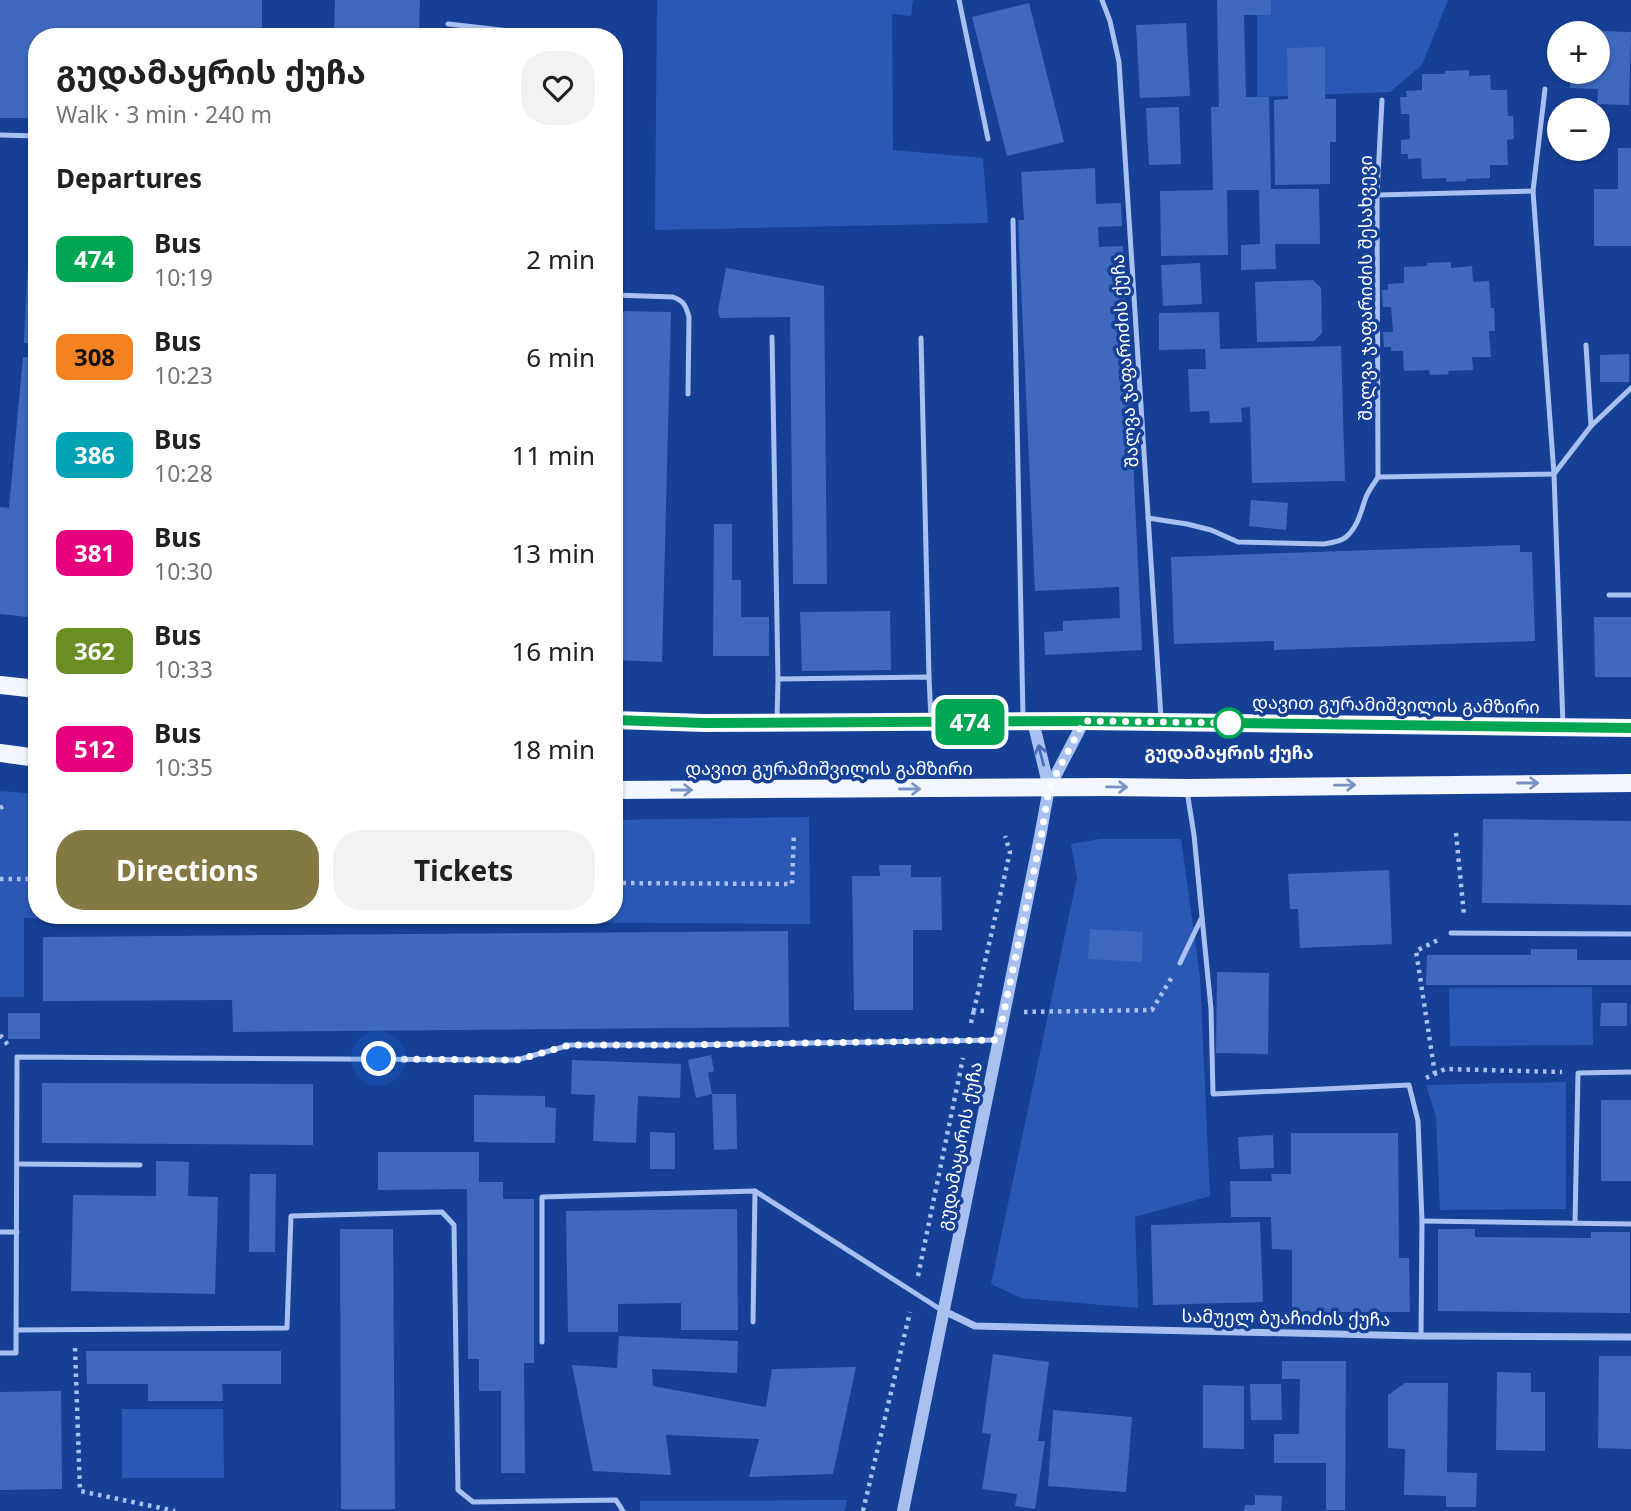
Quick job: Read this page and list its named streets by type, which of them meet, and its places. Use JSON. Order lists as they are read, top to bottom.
{
  "streets": {
    "main road": ["დავით გურამიშვილის გამზირი"],
    "street": ["გუდამაყარის ქუჩა", "სამუელ ბუაჩიძის ქუჩა"],
    "lane": ["შალვა ჯაფარიძის შესახვევი", "შალვა ჯაფარიძის ქუჩა"]
  },
  "crossings": [
    ["შალვა ჯაფარიძის ქუჩა", "დავით გურამიშვილის გამზირი"],
    ["დავით გურამიშვილის გამზირი", "გუდამაყარის ქუჩა"],
    ["გუდამაყარის ქუჩა", "სამუელ ბუაჩიძის ქუჩა"]
  ],
  "places": ["გუდამაყრის ქუჩა"],
  "lines": ["bus line 474"],
  "page": {
    "on_map": "474",
    "map_buttons": ["+", "−"],
    "heading": [
      ["გუდამაყრის ქუჩა", "Walk · 3 min · 240 m"],
      "Departures"
    ],
    "list": [
      {
        "mark": "474",
        "name": "Bus",
        "note": "10:19",
        "value": "2 min"
      },
      {
        "mark": "308",
        "name": "Bus",
        "note": "10:23",
        "value": "6 min"
      },
      {
        "mark": "386",
        "name": "Bus",
        "note": "10:28",
        "value": "11 min"
      },
      {
        "mark": "381",
        "name": "Bus",
        "note": "10:30",
        "value": "13 min"
      },
      {
        "mark": "362",
        "name": "Bus",
        "note": "10:33",
        "value": "16 min"
      },
      {
        "mark": "512",
        "name": "Bus",
        "note": "10:35",
        "value": "18 min"
      }
    ],
    "buttons": ["Directions", "Tickets"]
  }
}
